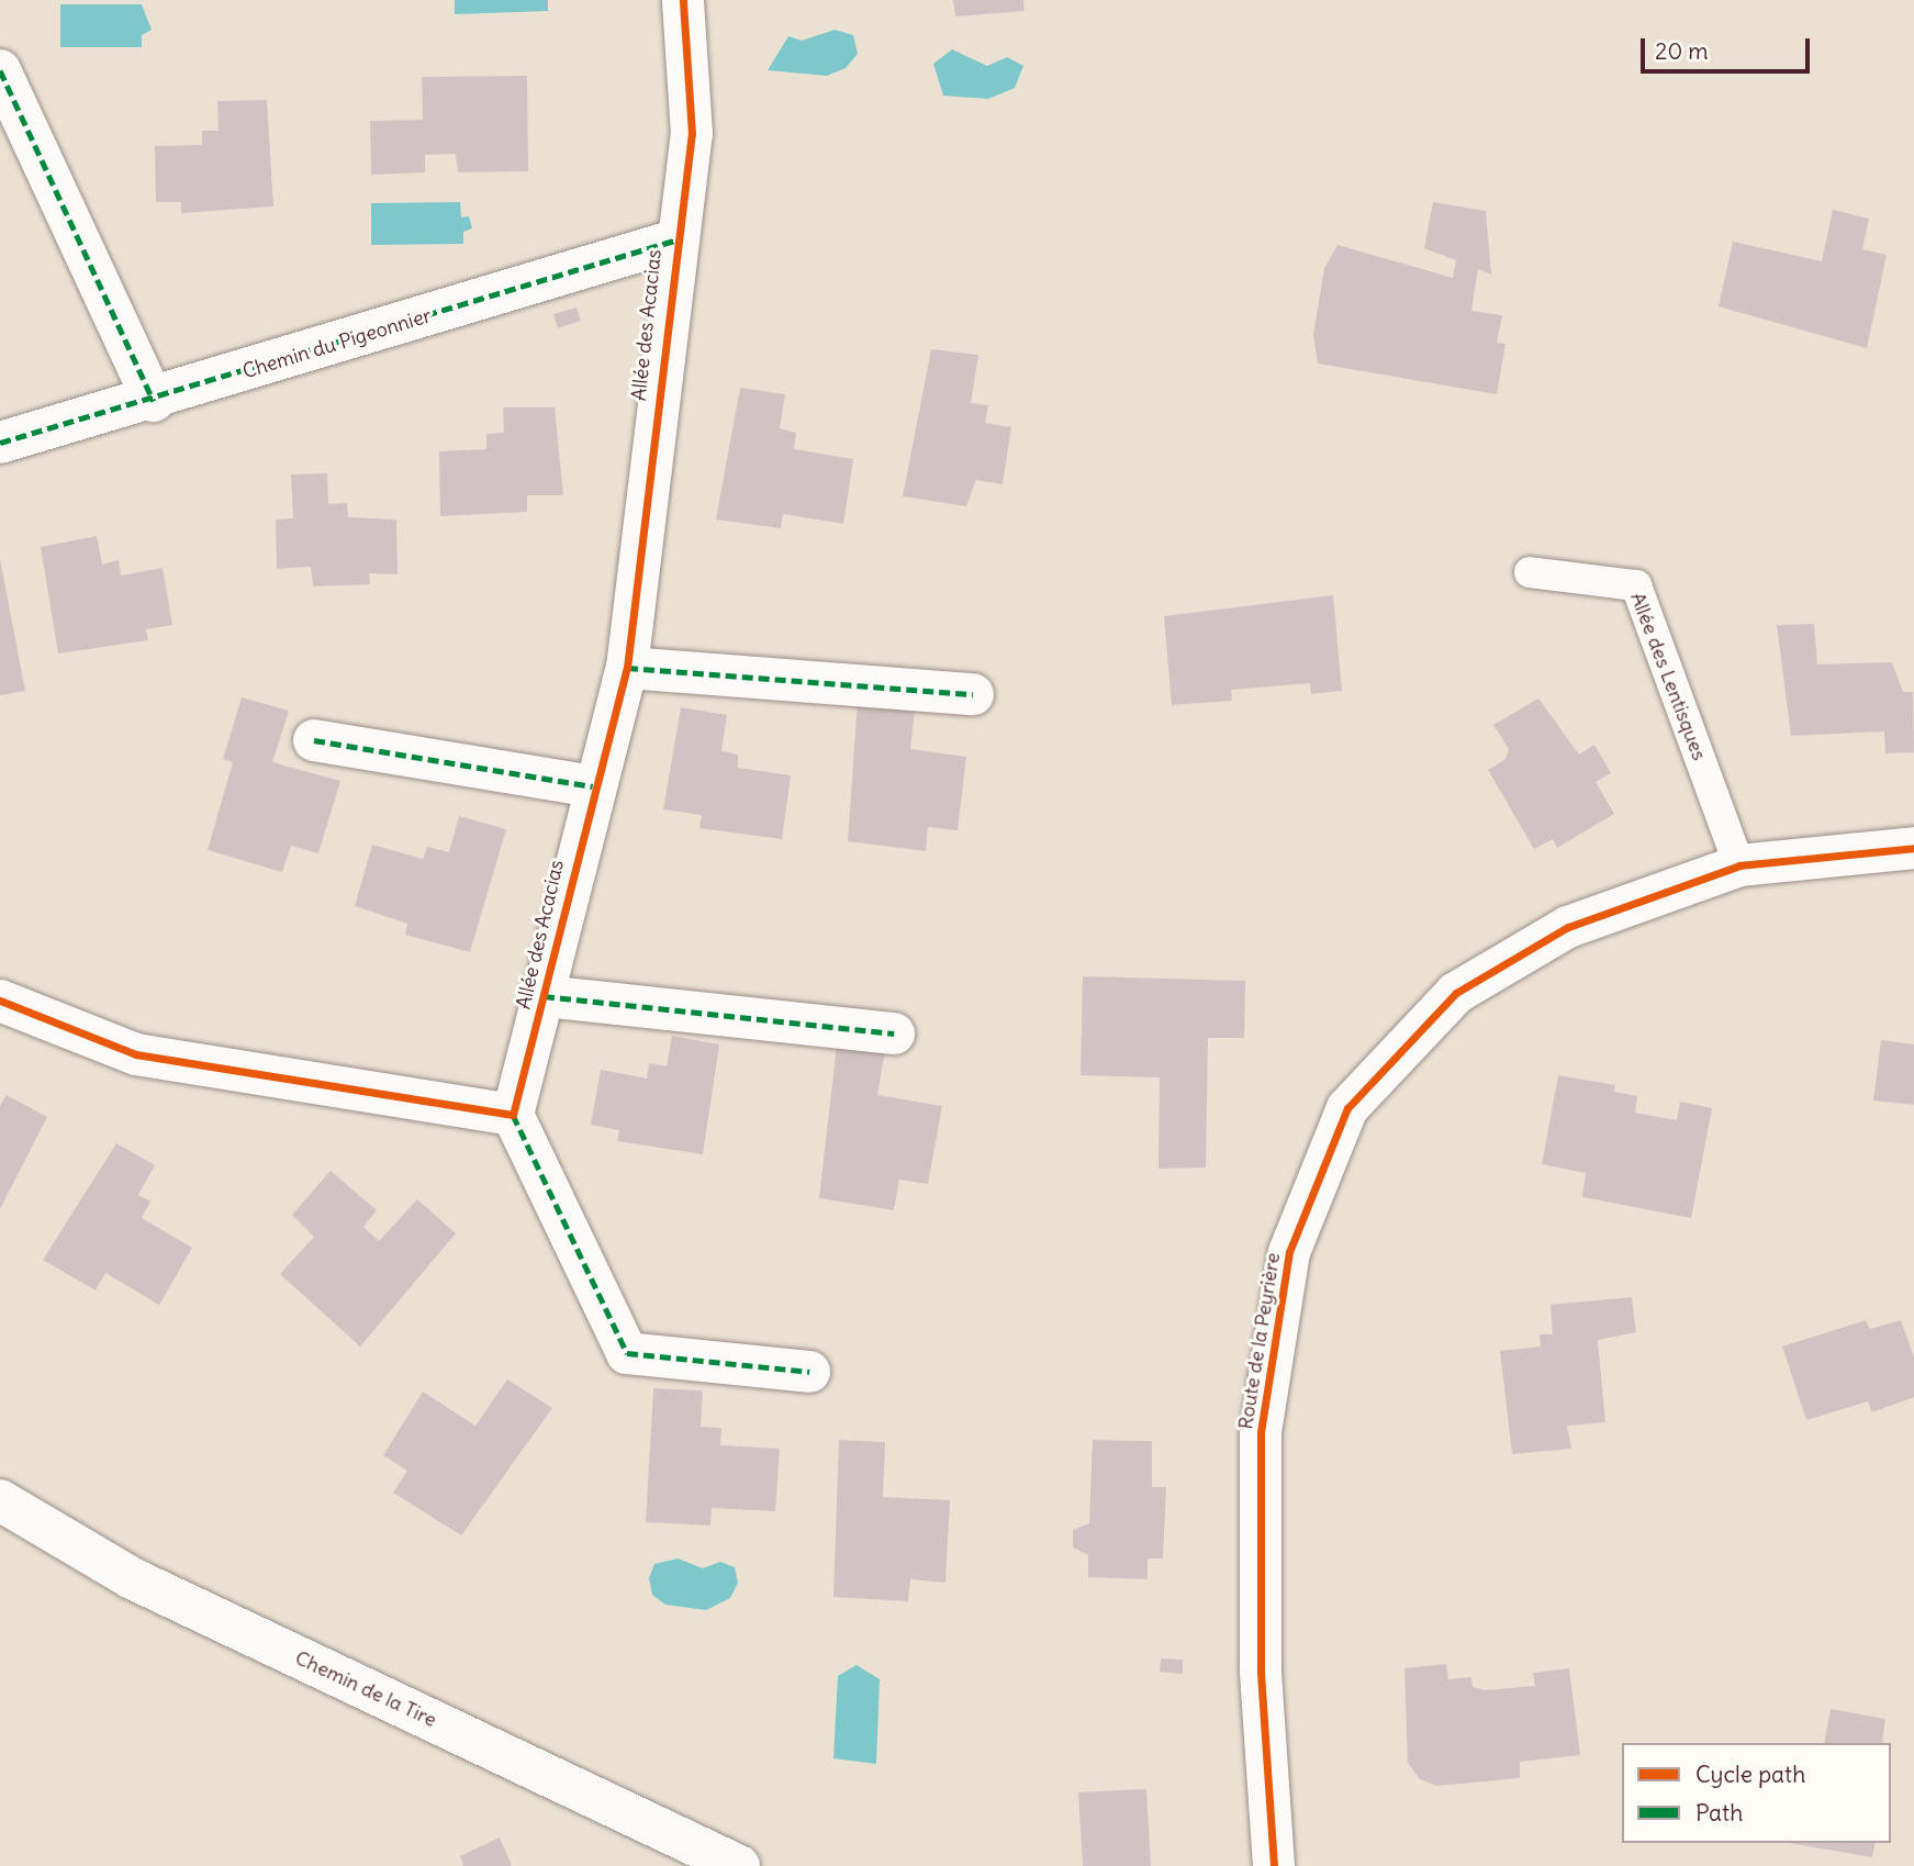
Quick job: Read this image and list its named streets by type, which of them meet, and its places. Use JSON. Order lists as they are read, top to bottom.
{
  "streets": {
    "street": [
      "Allée des Acacias",
      "Chemin du Pigeonnier",
      "Route de la Peyrière",
      "Chemin de la Tire"
    ],
    "lane": ["Allée des Lentisques"]
  },
  "crossings": [
    ["Allée des Acacias", "Chemin du Pigeonnier"],
    ["Allée des Lentisques", "Route de la Peyrière"]
  ],
  "legend": ["Cycle path", "Path"],
  "scale_bar": "20 m"
}
